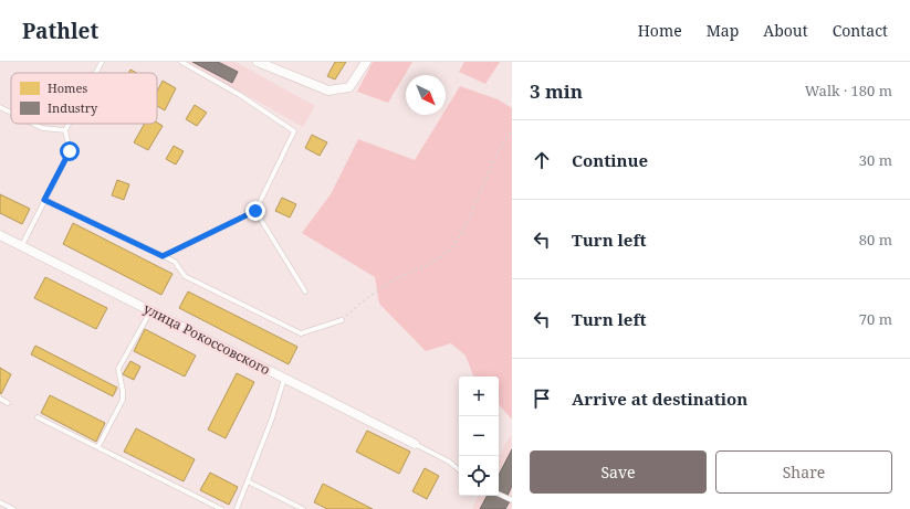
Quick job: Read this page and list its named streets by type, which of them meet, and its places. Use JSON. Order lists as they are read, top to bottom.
{
  "streets": {
    "street": ["улица Рокоссовского"]
  },
  "legend": ["Homes", "Industry"],
  "north": "bottom right",
  "page": {
    "header": "Pathlet",
    "nav": [
      "Home",
      "Map",
      "About",
      "Contact"
    ],
    "heading": ["3 min", "Walk · 180 m"],
    "list": [
      ["Continue", "30 m"],
      ["Turn left", "80 m"],
      ["Turn left", "70 m"],
      "Arrive at destination"
    ],
    "map_buttons": ["+", "−"],
    "buttons": ["Save", "Share"]
  }
}
